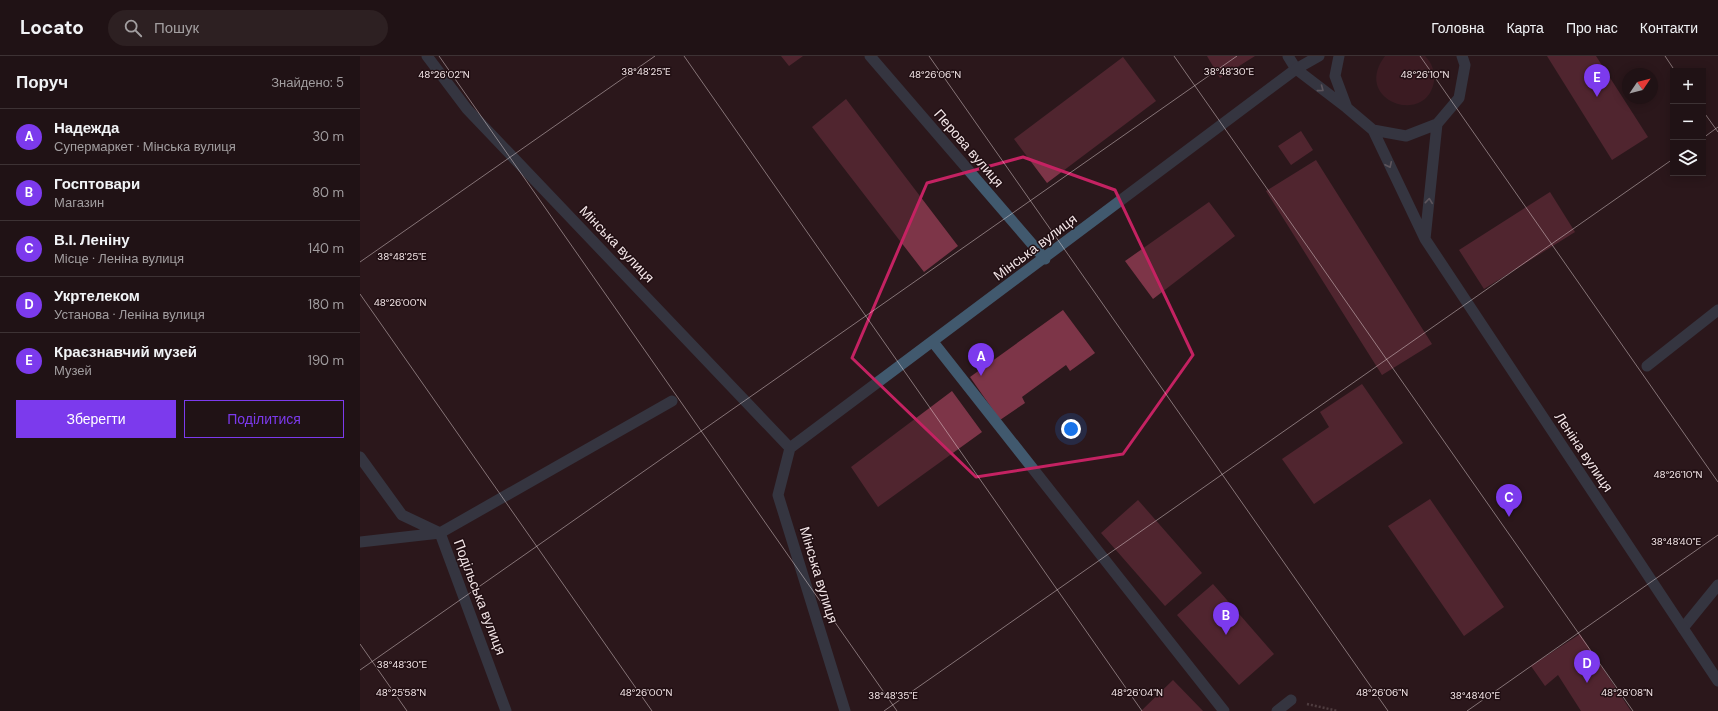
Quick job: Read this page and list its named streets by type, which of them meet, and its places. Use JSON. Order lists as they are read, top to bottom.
{
  "streets": {
    "street": [
      "Перова вулиця",
      "Мінська вулиця",
      "Леніна вулиця",
      "Подільська вулиця"
    ]
  },
  "crossings": [
    ["Перова вулиця", "Мінська вулиця"]
  ],
  "north": "top right",
  "page": {
    "header": "Locato",
    "search": "Пошук",
    "nav": [
      "Головна",
      "Карта",
      "Про нас",
      "Контакти"
    ],
    "heading": ["Поруч", "Знайдено: 5"],
    "pins": [
      "E",
      "A",
      "C",
      "B",
      "D"
    ],
    "map_buttons": ["+", "−"],
    "list": [
      {
        "mark": "A",
        "name": "Надежда",
        "note": "Супермаркет · Мінська вулиця",
        "value": "30 m"
      },
      {
        "mark": "B",
        "name": "Госптовари",
        "note": "Магазин",
        "value": "80 m"
      },
      {
        "mark": "C",
        "name": "В.І. Леніну",
        "note": "Місце · Леніна вулиця",
        "value": "140 m"
      },
      {
        "mark": "D",
        "name": "Укртелеком",
        "note": "Установа · Леніна вулиця",
        "value": "180 m"
      },
      {
        "mark": "E",
        "name": "Краєзнавчий музей",
        "note": "Музей",
        "value": "190 m"
      }
    ],
    "buttons": ["Зберегти", "Поділитися"]
  },
  "coordinates": [
    "38°48'25\"E",
    "38°48'30\"E",
    "48°26'02\"N",
    "48°26'06\"N",
    "48°26'10\"N",
    "48°26'00\"N",
    "38°48'40\"E",
    "48°25'58\"N",
    "48°26'04\"N",
    "48°26'08\"N",
    "38°48'35\"E"
  ]
}
